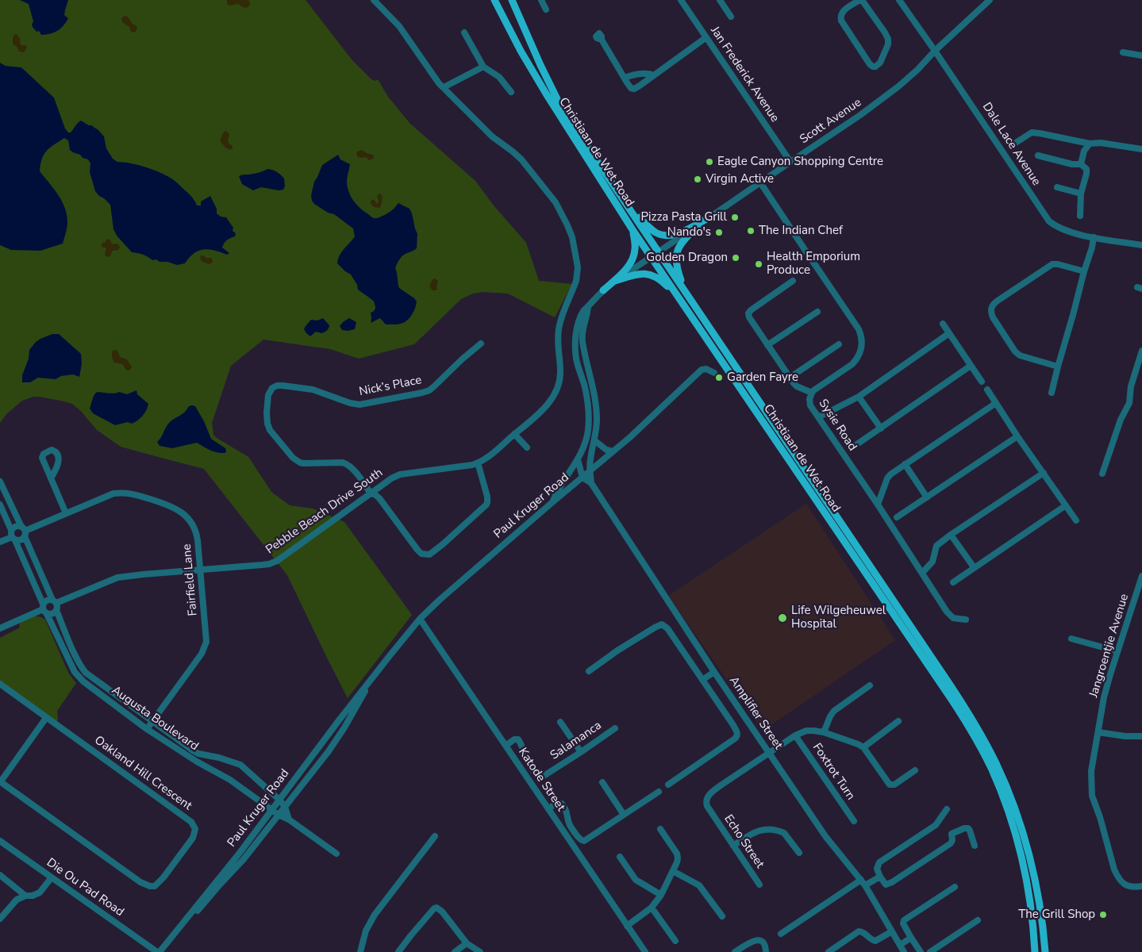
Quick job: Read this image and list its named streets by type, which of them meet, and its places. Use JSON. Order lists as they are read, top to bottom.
{
  "streets": {
    "main road": ["Christiaan de Wet Road"],
    "street": [
      "Jan Frederick Avenue",
      "Scott Avenue",
      "Dale Lace Avenue",
      "Nick’s Place",
      "Sysie Road",
      "Paul Kruger Road",
      "Pebble Beach Drive South",
      "Fairfield Lane",
      "Jangroentjie Avenue",
      "Amplifier Street",
      "Augusta Boulevard",
      "Salamanca",
      "Foxtrot Turn",
      "Oakland Hill Crescent",
      "Katode Street",
      "Echo Street",
      "Die Ou Pad Road"
    ]
  },
  "crossings": [
    ["Jan Frederick Avenue", "Scott Avenue"],
    ["Scott Avenue", "Dale Lace Avenue"],
    ["Scott Avenue", "Christiaan de Wet Road"],
    ["Scott Avenue", "Sysie Road"],
    ["Scott Avenue", "Amplifier Street"],
    ["Christiaan de Wet Road", "Amplifier Street"],
    ["Nick’s Place", "Pebble Beach Drive South"],
    ["Paul Kruger Road", "Amplifier Street"],
    ["Paul Kruger Road", "Augusta Boulevard"],
    ["Paul Kruger Road", "Katode Street"],
    ["Paul Kruger Road", "Die Ou Pad Road"],
    ["Pebble Beach Drive South", "Fairfield Lane"],
    ["Pebble Beach Drive South", "Augusta Boulevard"],
    ["Fairfield Lane", "Augusta Boulevard"],
    ["Amplifier Street", "Echo Street"],
    ["Salamanca", "Katode Street"]
  ],
  "places": [
    "Eagle Canyon Shopping Centre",
    "Virgin Active",
    "Pizza Pasta Grill",
    "The Indian Chef",
    "Nando's",
    "Golden Dragon",
    "Health Emporium Produce",
    "Garden Fayre",
    "Life Wilgeheuwel Hospital",
    "The Grill Shop"
  ]
}
